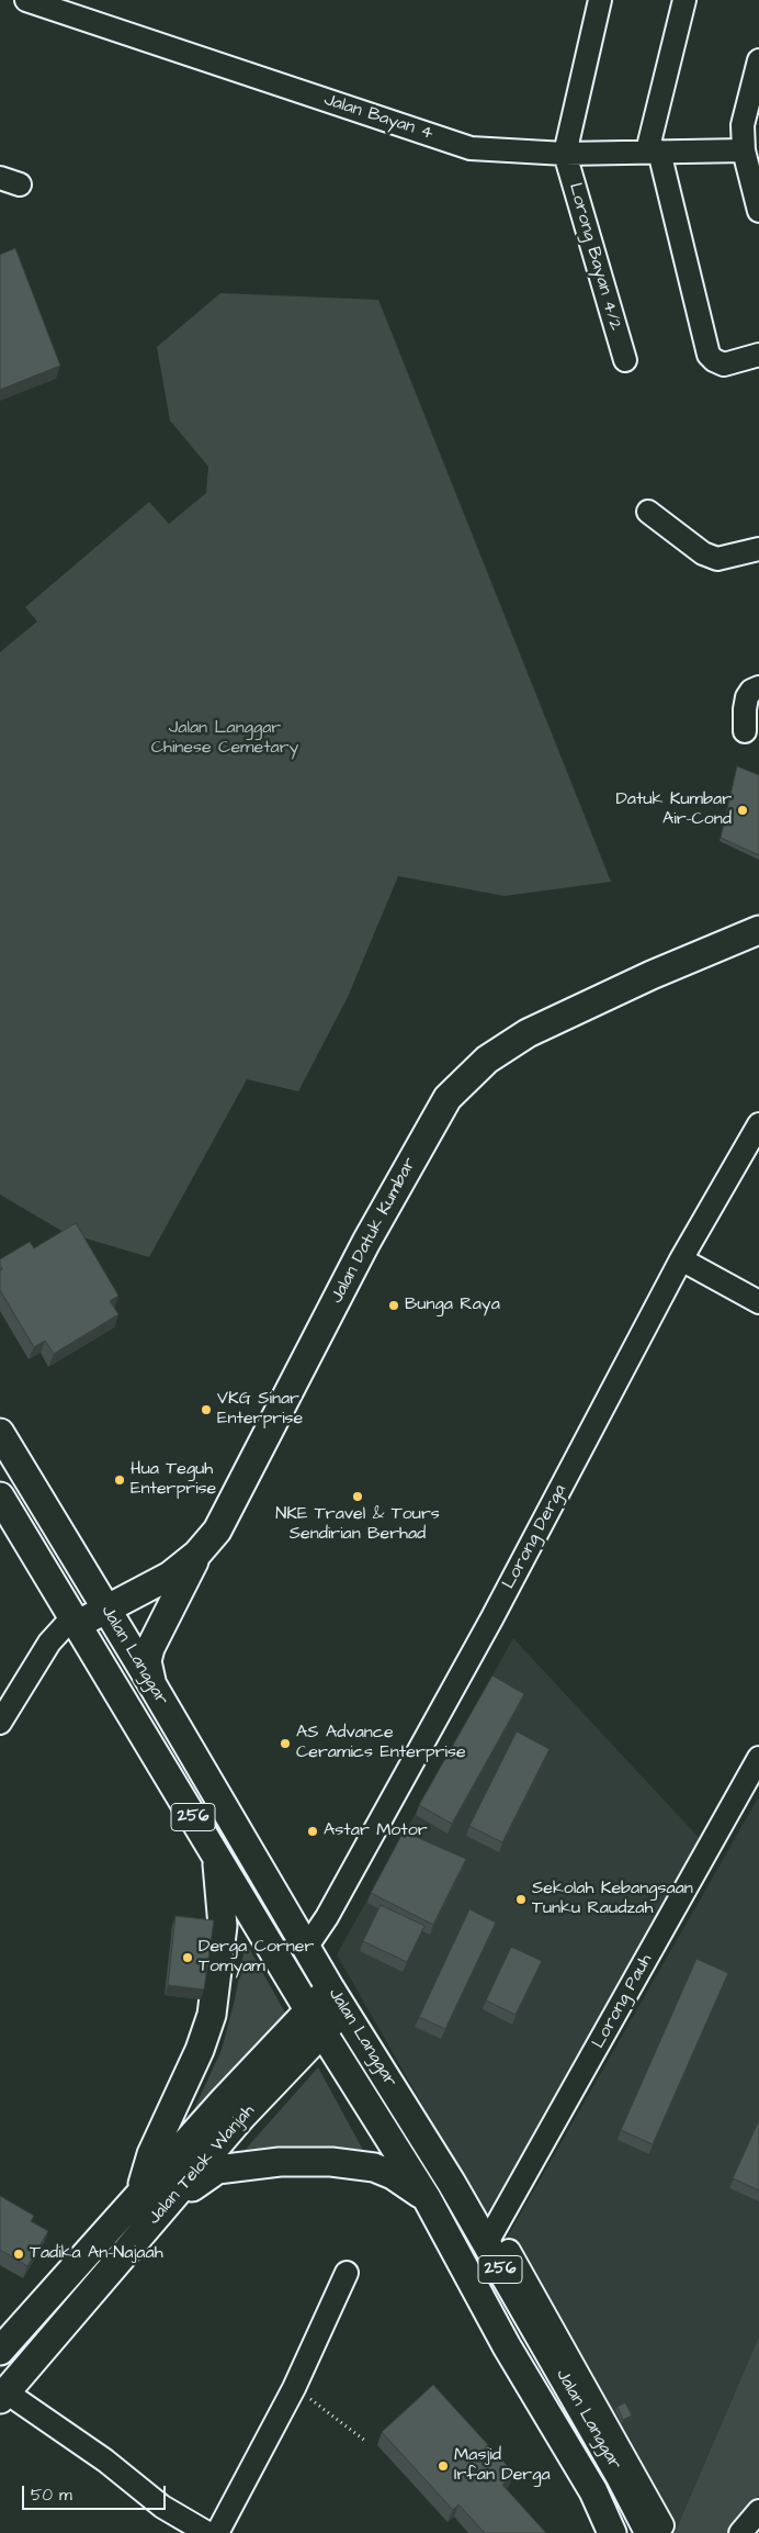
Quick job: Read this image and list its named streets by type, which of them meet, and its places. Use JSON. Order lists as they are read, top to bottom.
{
  "streets": {
    "main road": [
      "Jalan Datuk Kumbar",
      "Jalan Langgar",
      "256",
      "Jalan Telok Wanjah"
    ],
    "street": [
      "Jalan Bayan 4",
      "Lorong Bayan 4/2",
      "Lorong Derga",
      "Lorong Pauh"
    ]
  },
  "crossings": [
    ["Jalan Bayan 4", "Lorong Bayan 4/2"],
    ["Jalan Datuk Kumbar", "Jalan Langgar"],
    ["Lorong Derga", "Jalan Langgar"],
    ["Jalan Langgar", "Lorong Pauh"],
    ["Jalan Langgar", "Jalan Telok Wanjah"]
  ],
  "parks": ["Jalan Langgar Chinese Cemetary"],
  "places": [
    "Datuk Kumbar Air-Cond",
    "Bunga Raya",
    "VKG Sinar Enterprise",
    "Hua Teguh Enterprise",
    "NKE Travel & Tours Sendirian Berhad",
    "AS Advance Ceramics Enterprise",
    "Astar Motor",
    "Sekolah Kebangsaan Tunku Raudzah",
    "Derga Corner Tomyam",
    "Tadika An-Najaah",
    "Masjid Irfan Derga"
  ],
  "scale_bar": "50 m"
}
